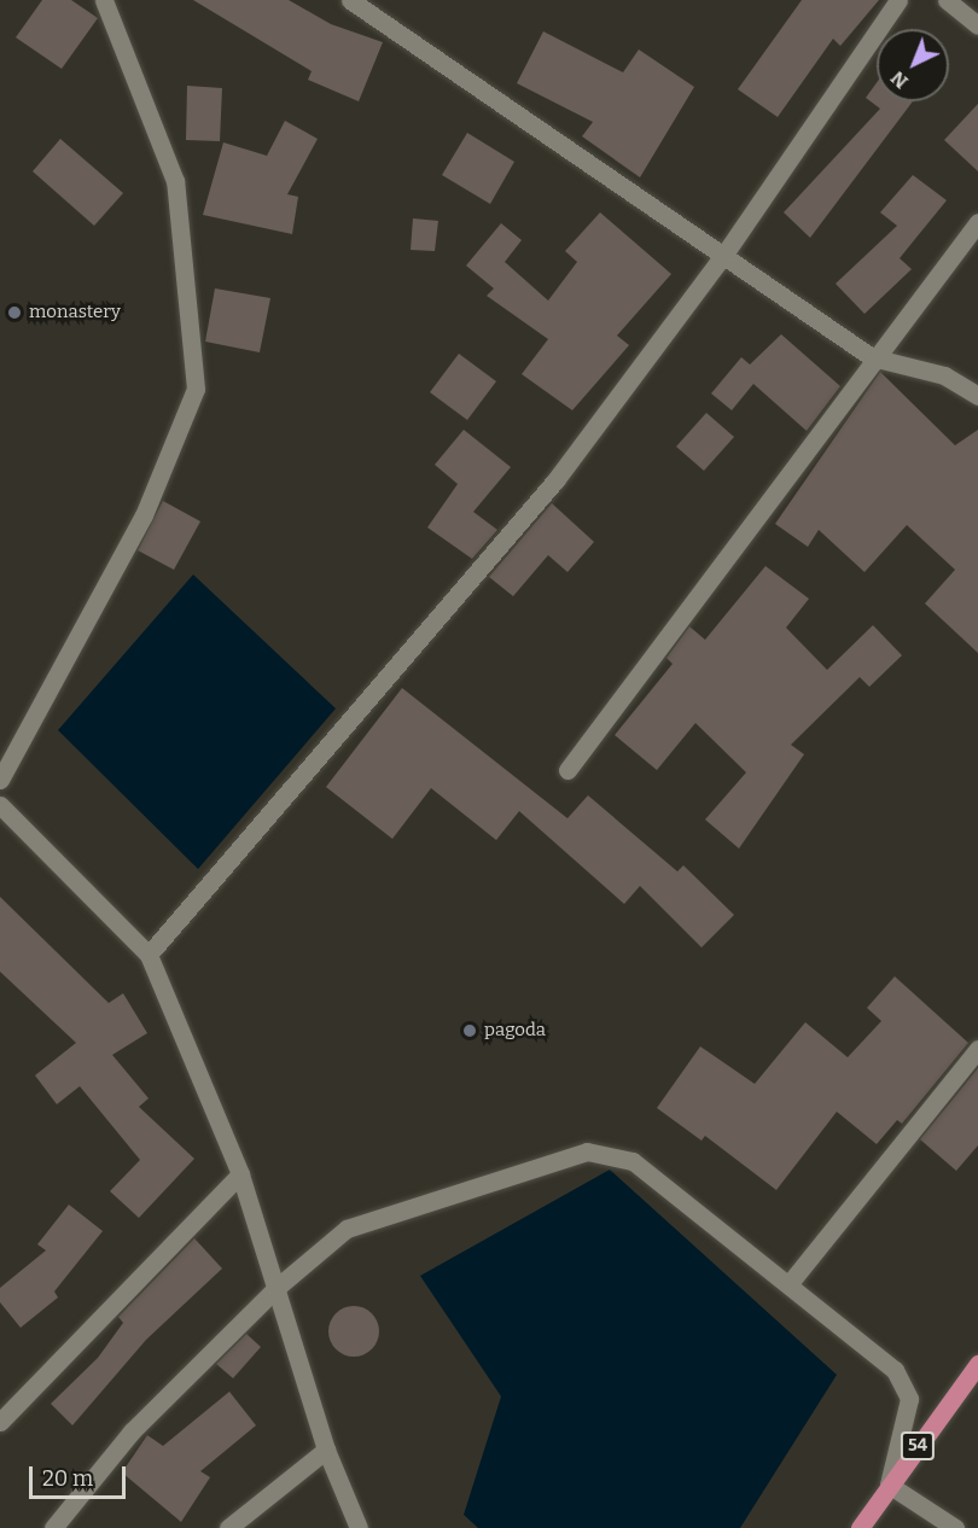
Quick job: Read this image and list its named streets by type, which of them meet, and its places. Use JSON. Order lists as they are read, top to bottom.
{
  "streets": {
    "main road": ["54"]
  },
  "places": ["monastery", "pagoda"],
  "scale_bar": "20 m",
  "north": "bottom left"
}
